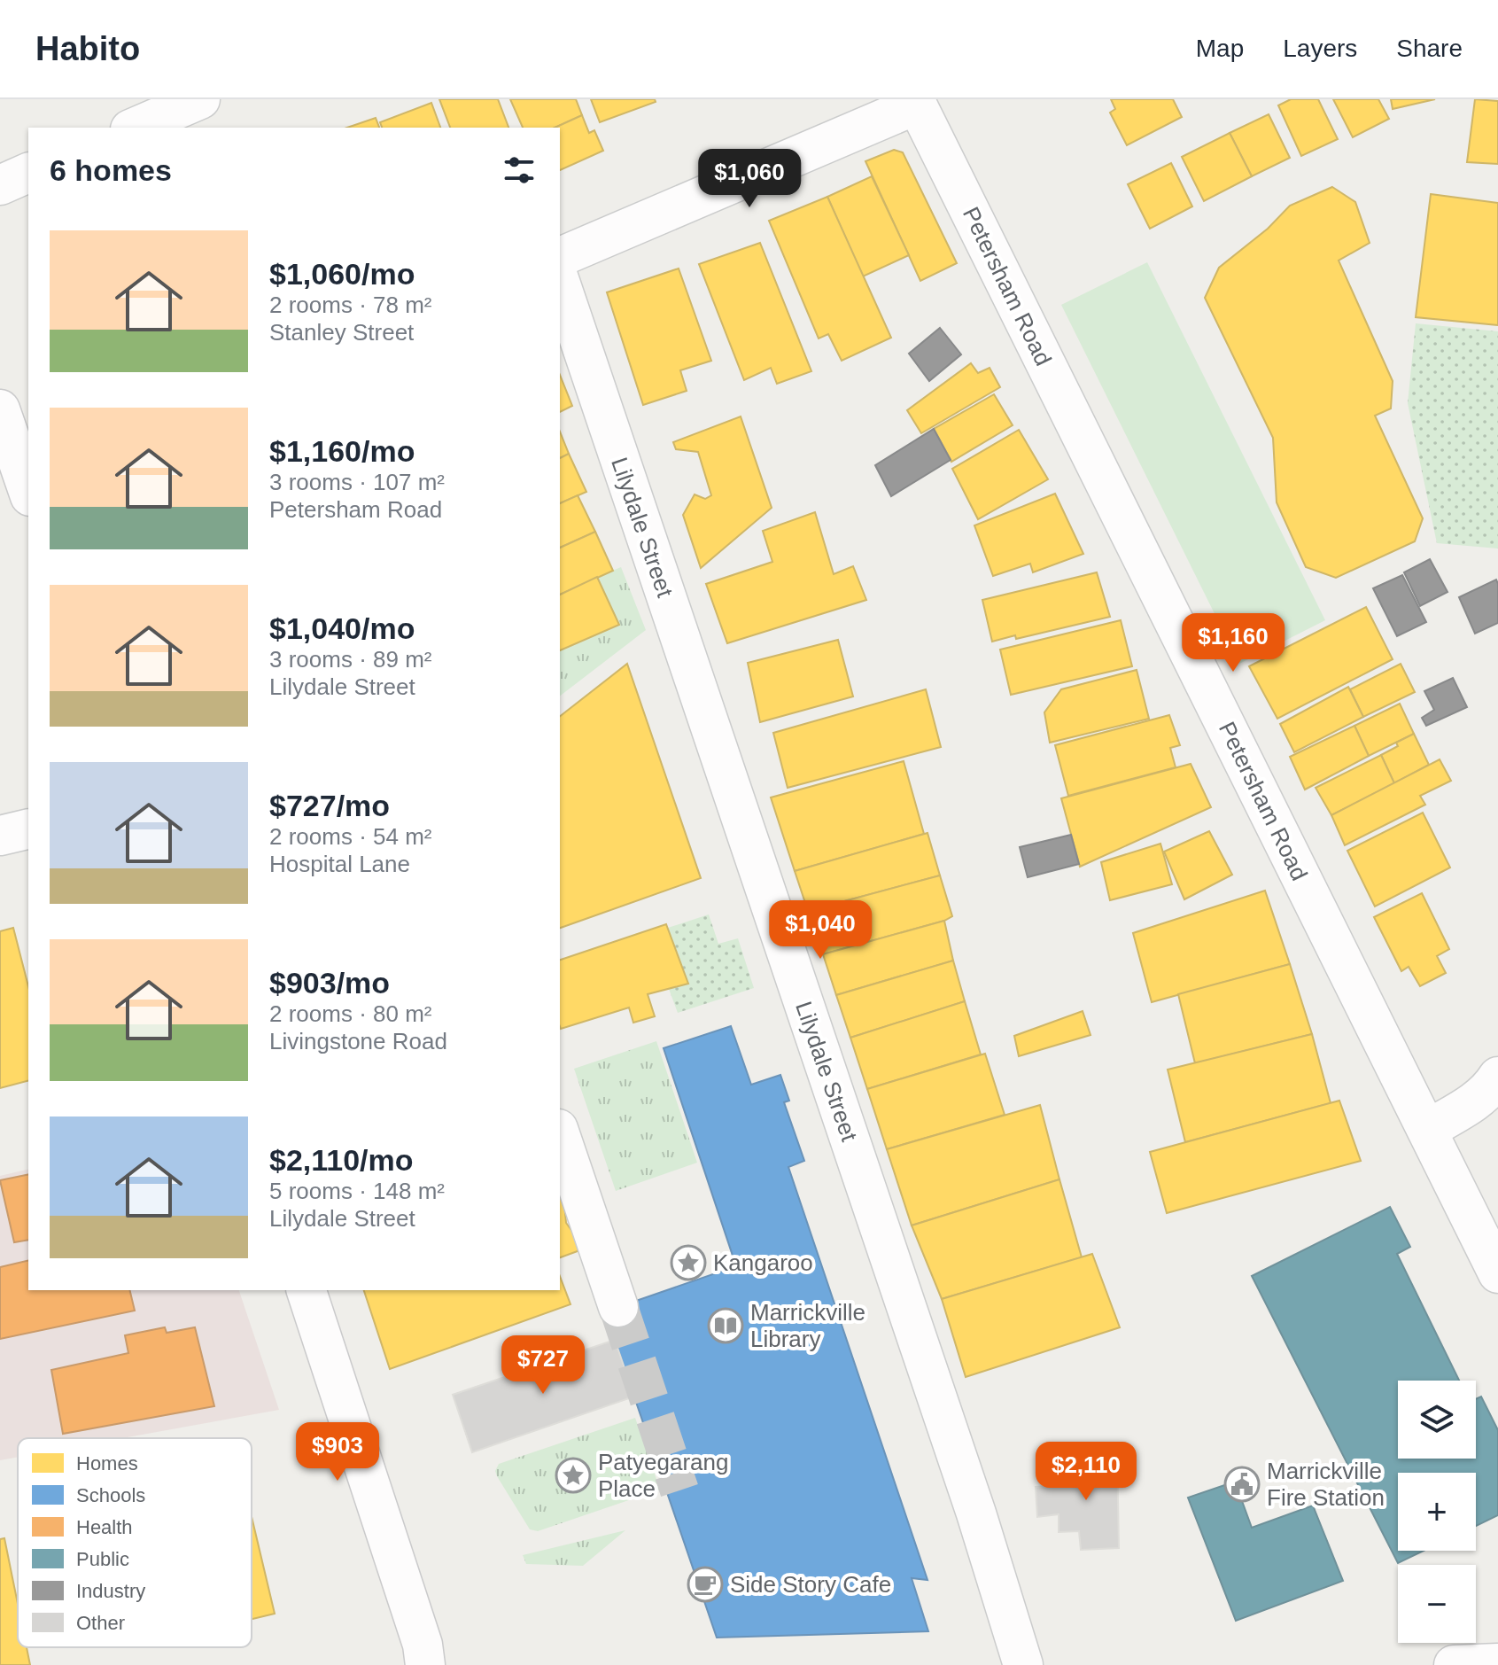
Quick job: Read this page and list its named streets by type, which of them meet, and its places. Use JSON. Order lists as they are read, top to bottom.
{
  "streets": {
    "street": ["Petersham Road", "Lilydale Street"]
  },
  "places": {
    "place": ["Kangaroo", "Patyegarang Place"],
    "library": ["Marrickville Library"],
    "public building": ["Marrickville Fire Station"],
    "cafe": ["Side Story Cafe"]
  },
  "legend": [
    "Homes",
    "Schools",
    "Health",
    "Public",
    "Industry",
    "Other"
  ],
  "page": {
    "header": "Habito",
    "nav": ["Map", "Layers", "Share"],
    "heading": "6 homes",
    "price": [
      "$1,060",
      "$1,160",
      "$1,040",
      "$727",
      "$903",
      "$2,110"
    ],
    "list": [
      {
        "name": "$1,060/mo",
        "note": "2 rooms · 78 m² · Stanley Street"
      },
      {
        "name": "$1,160/mo",
        "note": "3 rooms · 107 m² · Petersham Road"
      },
      {
        "name": "$1,040/mo",
        "note": "3 rooms · 89 m² · Lilydale Street"
      },
      {
        "name": "$727/mo",
        "note": "2 rooms · 54 m² · Hospital Lane"
      },
      {
        "name": "$903/mo",
        "note": "2 rooms · 80 m² · Livingstone Road"
      },
      {
        "name": "$2,110/mo",
        "note": "5 rooms · 148 m² · Lilydale Street"
      }
    ],
    "map_buttons": ["+", "−"]
  }
}
